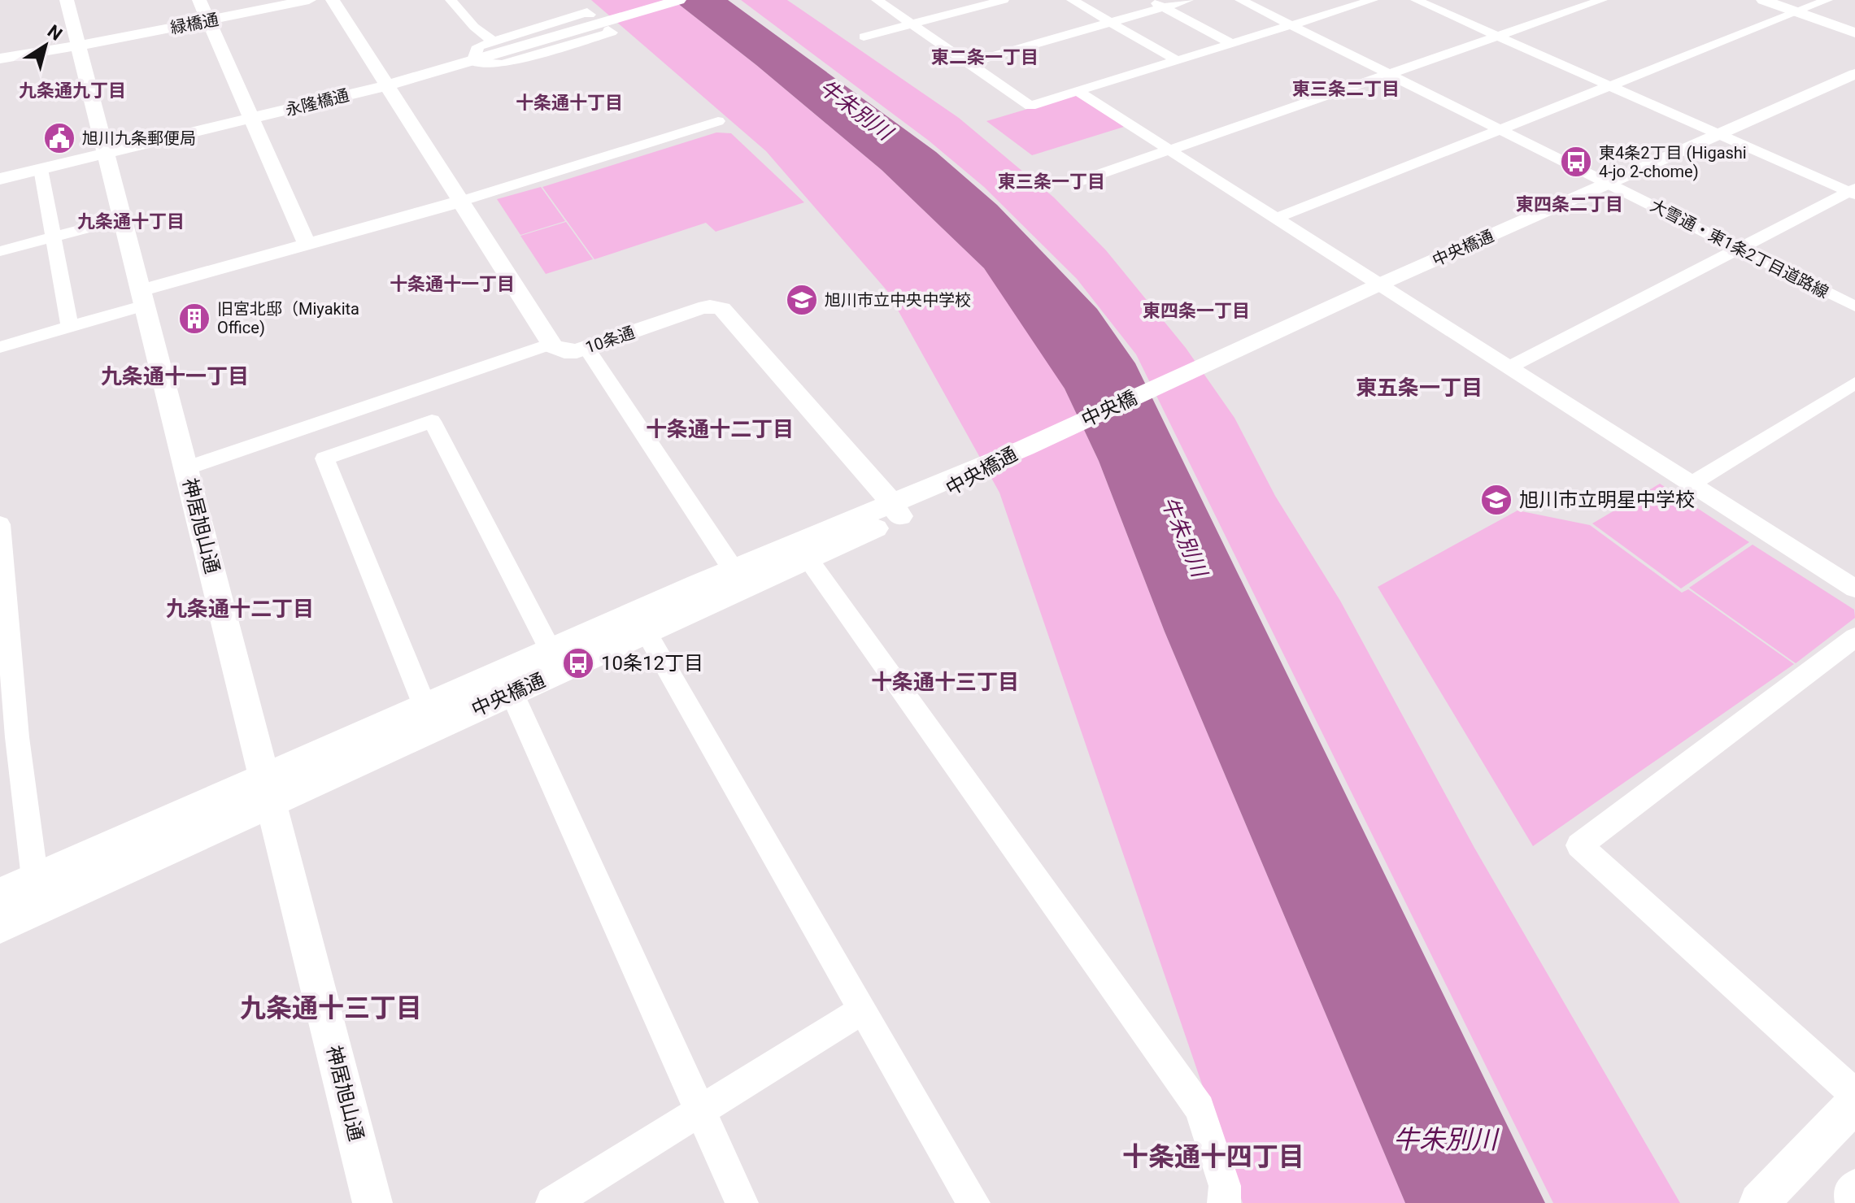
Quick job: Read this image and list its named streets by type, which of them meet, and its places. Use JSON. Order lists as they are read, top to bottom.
{
  "streets": {
    "street": [
      "緑橋通",
      "永隆橋通",
      "中央橋通",
      "大雪通・東1条2丁目道路線",
      "10条通",
      "中央橋",
      "神居旭山通"
    ]
  },
  "crossings": [
    ["緑橋通", "神居旭山通"],
    ["永隆橋通", "神居旭山通"],
    ["中央橋通", "大雪通・東1条2丁目道路線"],
    ["中央橋通", "10条通"],
    ["中央橋通", "中央橋"],
    ["中央橋通", "神居旭山通"]
  ],
  "districts": [
    "東二条一丁目",
    "東三条二丁目",
    "九条通九丁目",
    "十条通十丁目",
    "東三条一丁目",
    "東四条二丁目",
    "九条通十丁目",
    "十条通十一丁目",
    "東四条一丁目",
    "九条通十一丁目",
    "東五条一丁目",
    "十条通十二丁目",
    "九条通十二丁目",
    "十条通十三丁目",
    "九条通十三丁目",
    "十条通十四丁目"
  ],
  "water": ["牛朱別川"],
  "places": {
    "public building": ["旭川九条郵便局"],
    "bus stop": ["東4条2丁目 (Higashi 4-jo 2-chome)", "10条12丁目"],
    "school or university": ["旭川市立中央中学校", "旭川市立明星中学校"],
    "building": ["旧宮北邸（Miyakita Office)"]
  },
  "north": "top right"
}
